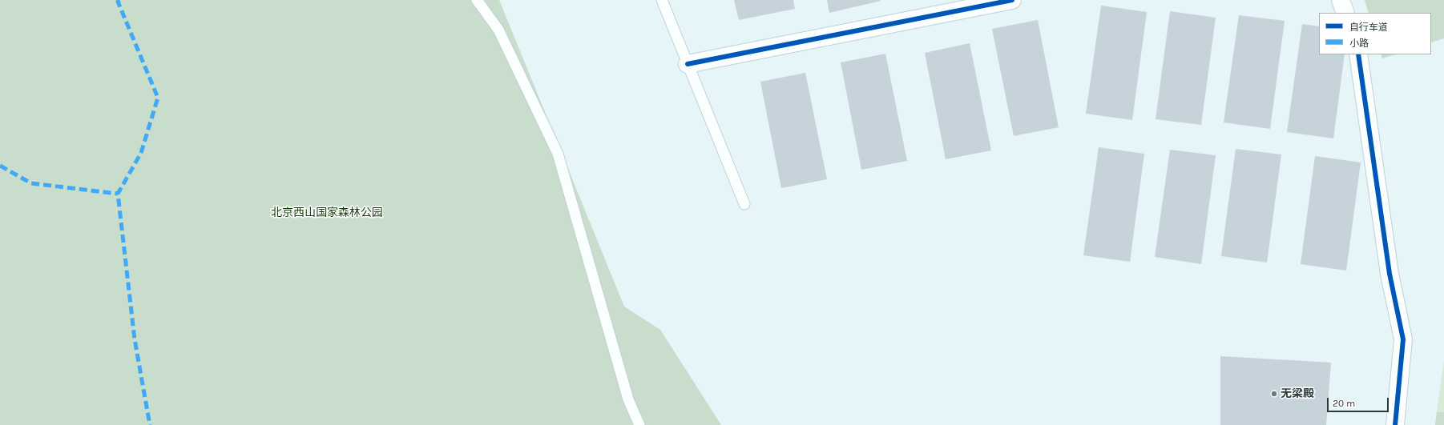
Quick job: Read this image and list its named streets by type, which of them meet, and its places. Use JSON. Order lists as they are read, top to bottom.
{
  "parks": ["北京西山国家森林公园"],
  "places": ["无梁殿"],
  "legend": ["自行车道", "小路"],
  "scale_bar": "20 m"
}
